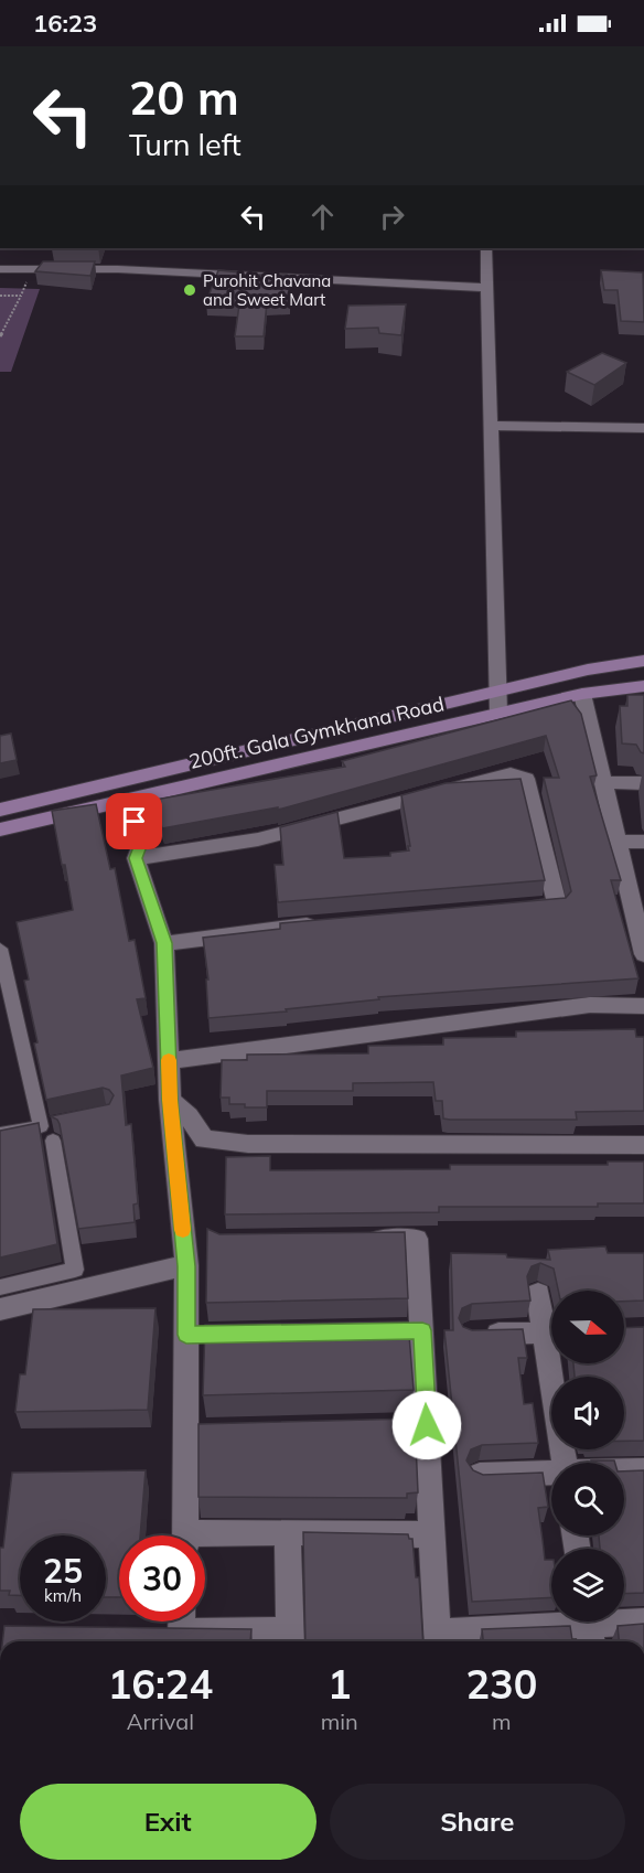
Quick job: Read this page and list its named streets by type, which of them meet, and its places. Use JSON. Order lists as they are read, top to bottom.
{
  "streets": {
    "street": ["200ft. Gala Gymkhana Road"]
  },
  "places": ["Purohit Chavana and Sweet Mart"],
  "north": "right",
  "page": {
    "status": "16:23",
    "turn": ["20 m", "Turn left"],
    "speed": "25 km/h",
    "limit": "30",
    "eta": [
      "16:24",
      "Arrival",
      "1",
      "min",
      "230",
      "m"
    ],
    "buttons": ["Exit", "Share"]
  }
}
